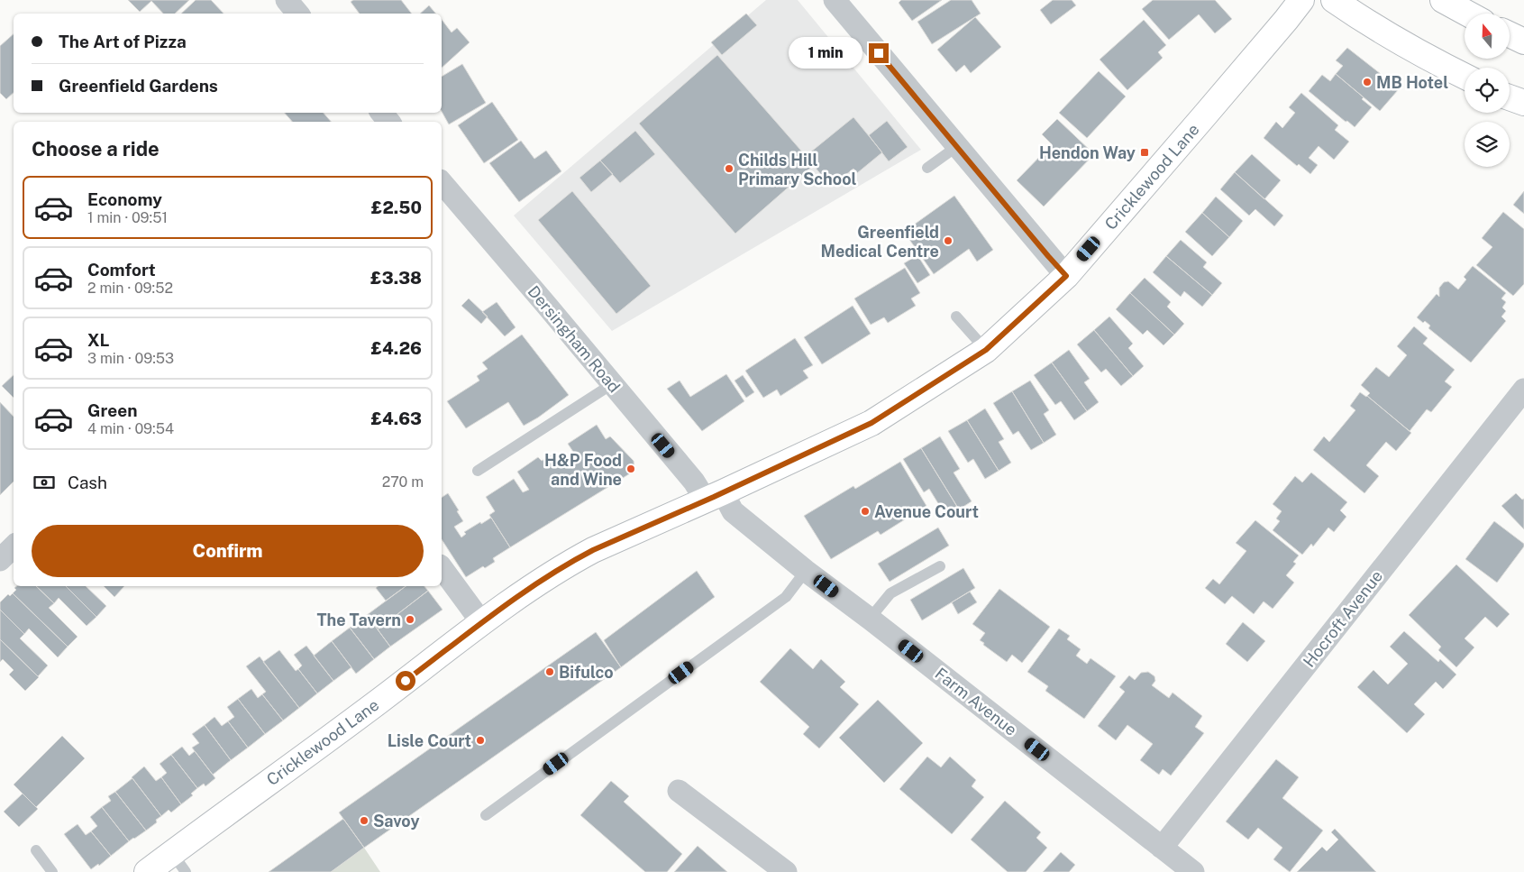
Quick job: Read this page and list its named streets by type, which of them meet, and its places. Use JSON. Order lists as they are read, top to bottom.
{
  "streets": {
    "main road": ["Cricklewood Lane"],
    "street": ["Dersingham Road", "Hocroft Avenue", "Farm Avenue"]
  },
  "crossings": [
    ["Cricklewood Lane", "Dersingham Road"],
    ["Cricklewood Lane", "Farm Avenue"],
    ["Dersingham Road", "Farm Avenue"],
    ["Hocroft Avenue", "Farm Avenue"]
  ],
  "places": {
    "other": [
      "MB Hotel",
      "Childs Hill Primary School",
      "Greenfield Medical Centre",
      "H&P Food and Wine",
      "Avenue Court",
      "The Tavern",
      "Bifulco",
      "Lisle Court",
      "Savoy"
    ],
    "transit": ["Hendon Way"]
  },
  "north": "top",
  "page": {
    "banner": ["The Art of Pizza", "Greenfield Gardens"],
    "bubble": "1 min",
    "heading": "Choose a ride",
    "list": [
      {
        "name": "Economy",
        "note": "1 min · 09:51",
        "value": "£2.50"
      },
      {
        "name": "Comfort",
        "note": "2 min · 09:52",
        "value": "£3.38"
      },
      {
        "name": "XL",
        "note": "3 min · 09:53",
        "value": "£4.26"
      },
      {
        "name": "Green",
        "note": "4 min · 09:54",
        "value": "£4.63"
      }
    ],
    "pay": ["Cash", "270 m"],
    "buttons": "Confirm"
  }
}
